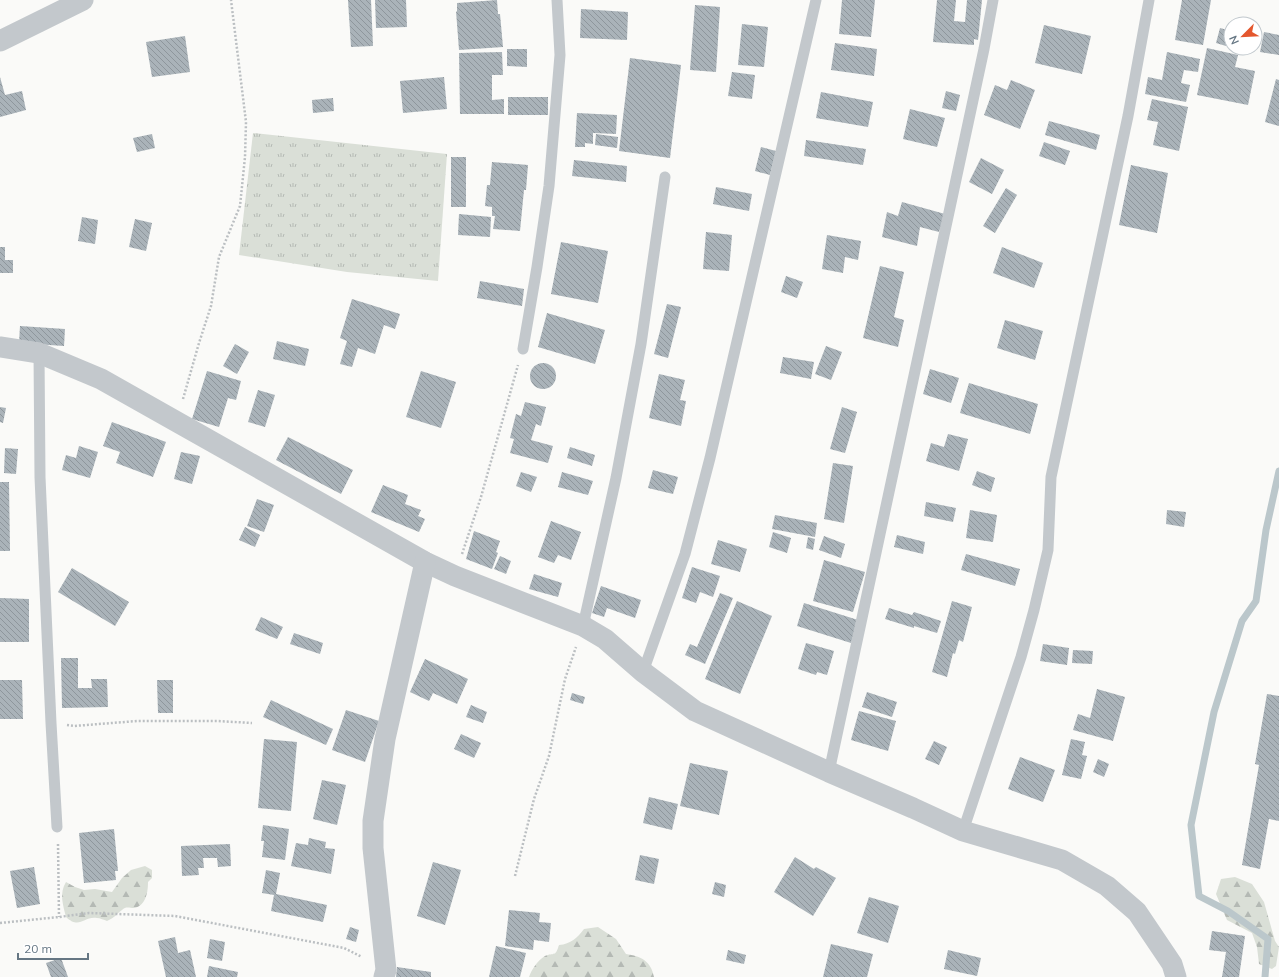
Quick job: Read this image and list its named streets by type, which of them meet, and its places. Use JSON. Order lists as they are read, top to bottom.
{
  "scale_bar": "20 m",
  "north": "bottom left"
}
